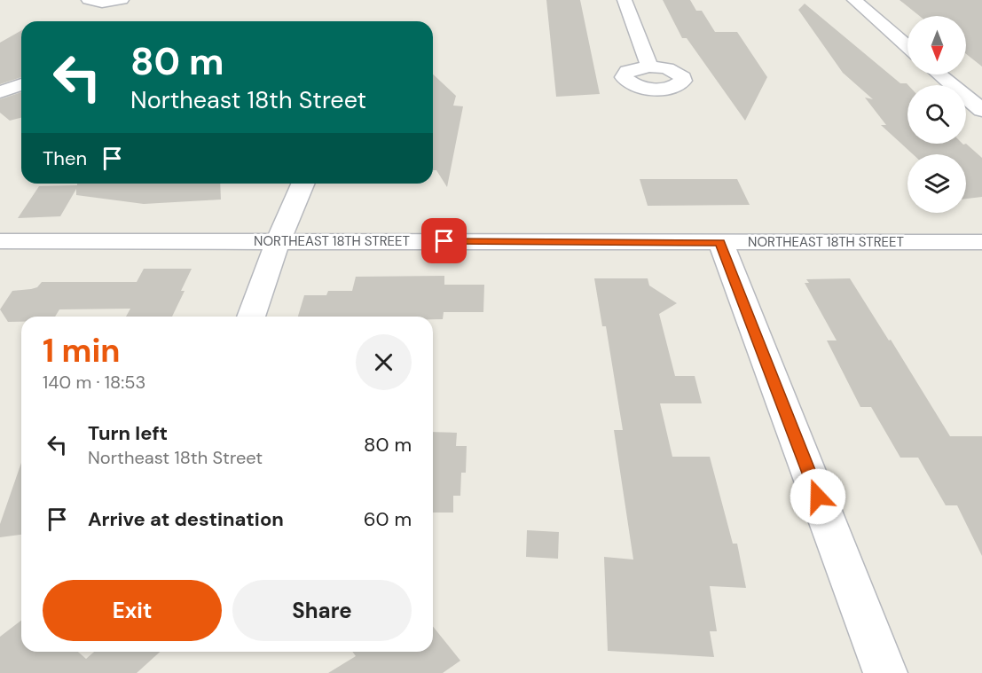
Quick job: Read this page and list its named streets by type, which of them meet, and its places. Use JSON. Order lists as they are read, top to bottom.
{
  "streets": {
    "street": ["NORTHEAST 18TH STREET"]
  },
  "north": "bottom",
  "page": {
    "turn": ["80 m", "Northeast 18th Street"],
    "then": "Then",
    "heading": ["1 min", "140 m · 18:53"],
    "list": [
      {
        "name": "Turn left",
        "note": "Northeast 18th Street",
        "value": "80 m"
      },
      {
        "name": "Arrive at destination",
        "value": "60 m"
      }
    ],
    "buttons": ["Exit", "Share"]
  }
}
